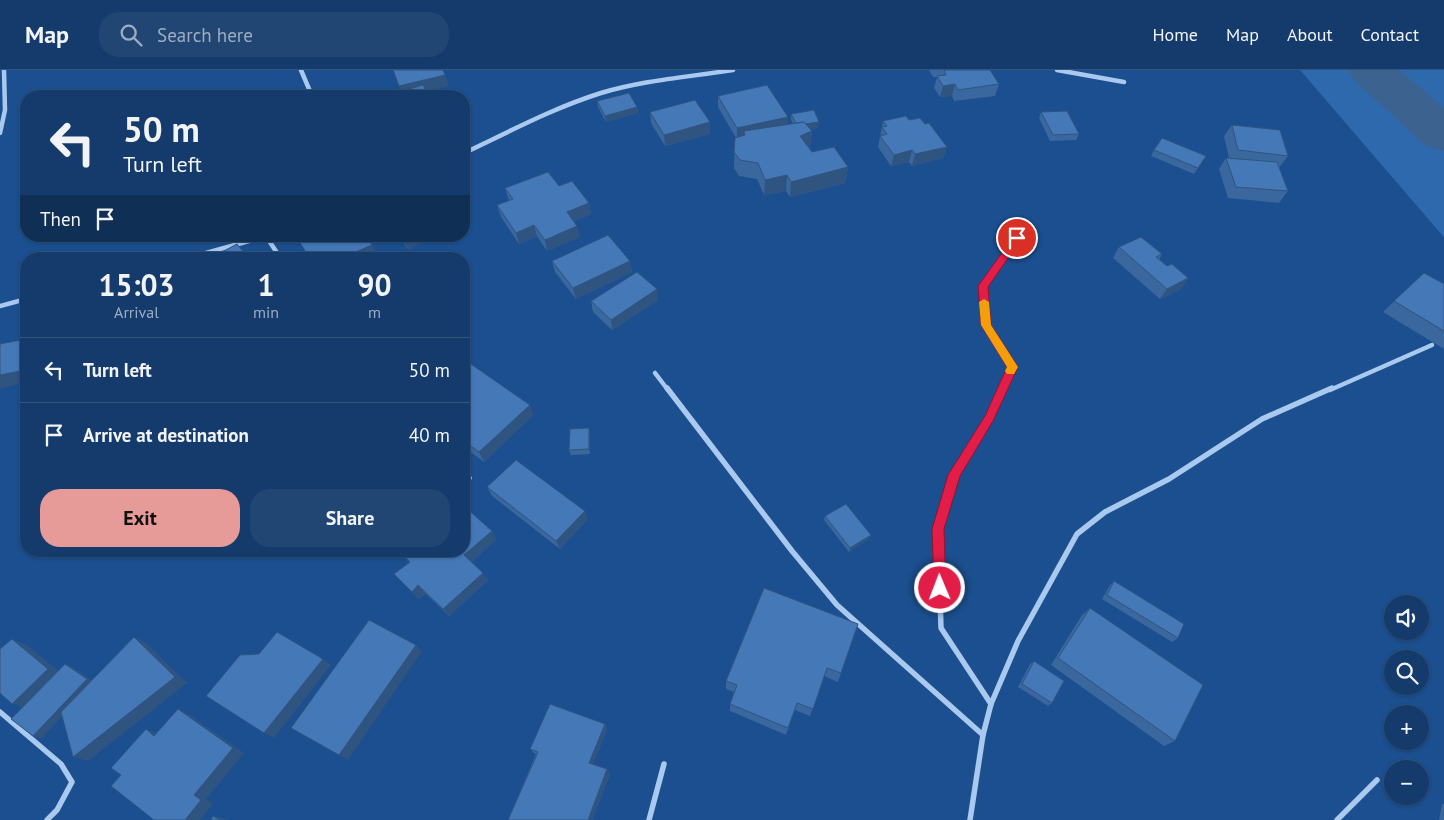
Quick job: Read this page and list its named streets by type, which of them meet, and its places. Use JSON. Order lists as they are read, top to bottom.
{
  "page": {
    "header": "Map",
    "search": "Search here",
    "nav": [
      "Home",
      "Map",
      "About",
      "Contact"
    ],
    "turn": ["50 m", "Turn left"],
    "then": "Then",
    "eta": [
      "15:03",
      "Arrival",
      "1",
      "min",
      "90",
      "m"
    ],
    "list": [
      {
        "name": "Turn left",
        "value": "50 m"
      },
      {
        "name": "Arrive at destination",
        "value": "40 m"
      }
    ],
    "buttons": ["Exit", "Share"],
    "map_buttons": ["+", "−"]
  }
}
